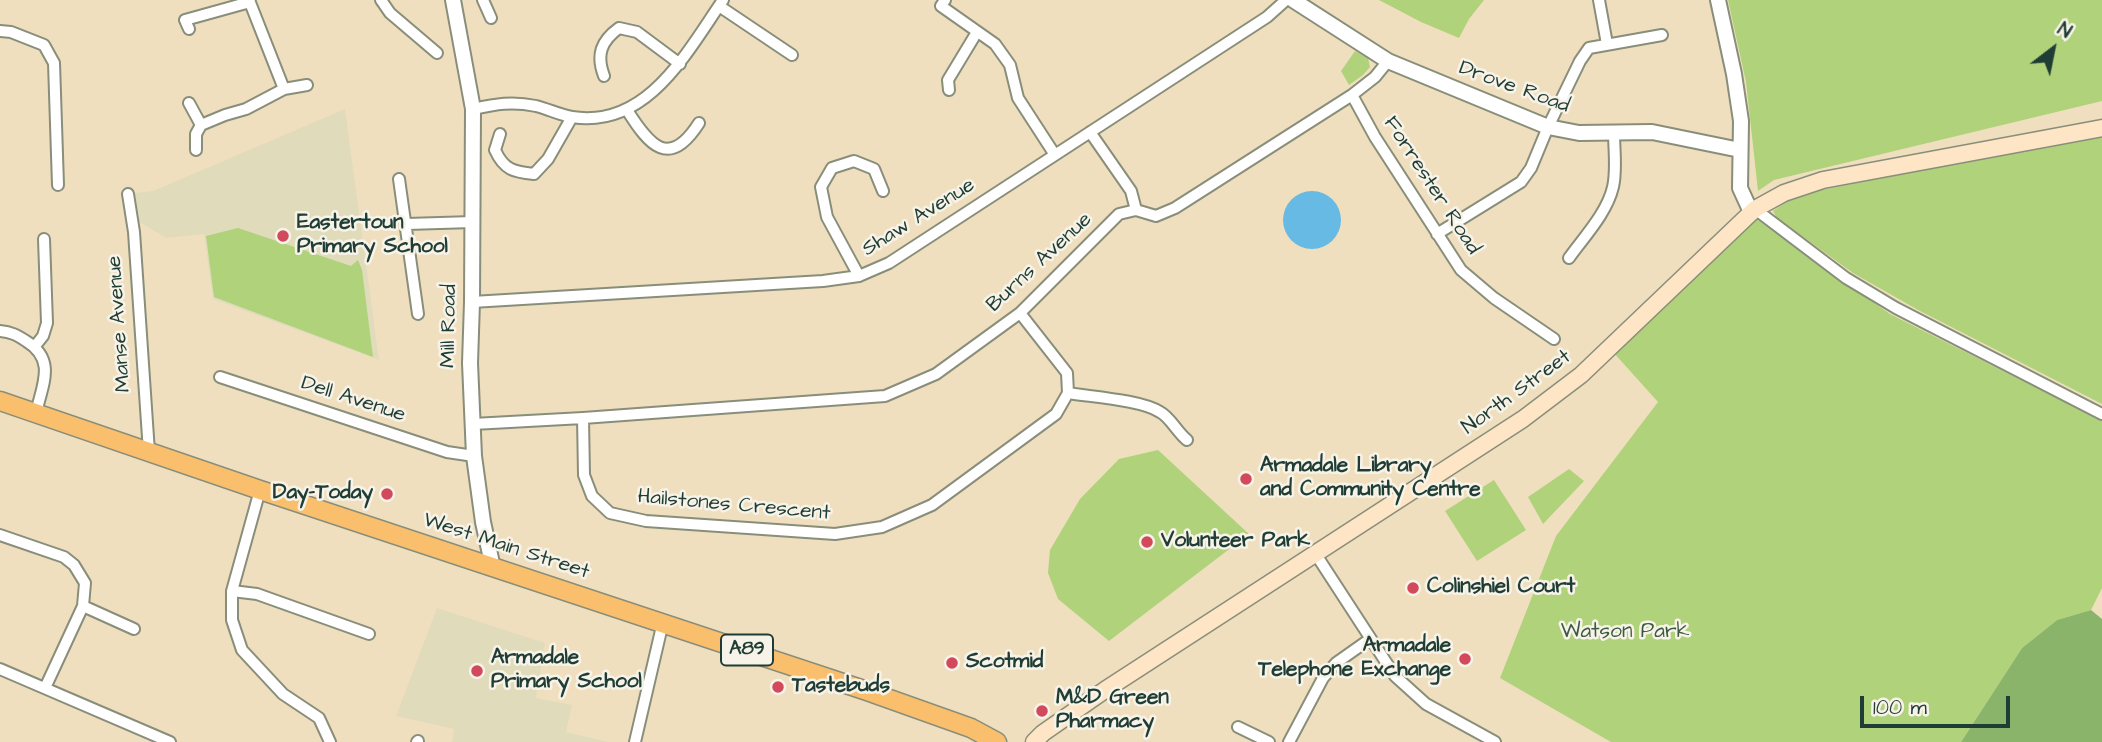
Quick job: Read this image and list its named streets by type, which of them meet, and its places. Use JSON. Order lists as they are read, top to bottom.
{
  "streets": {
    "main road": ["North Street", "West Main Street", "A89"],
    "street": [
      "Drove Road",
      "Forrester Road",
      "Shaw Avenue",
      "Burns Avenue",
      "Manse Avenue",
      "Mill Road",
      "Dell Avenue",
      "Hailstones Crescent"
    ]
  },
  "crossings": [
    ["Shaw Avenue", "Mill Road"],
    ["Burns Avenue", "Mill Road"],
    ["Burns Avenue", "Hailstones Crescent"],
    ["Manse Avenue", "West Main Street"],
    ["Mill Road", "Dell Avenue"],
    ["Mill Road", "West Main Street"]
  ],
  "parks": ["Watson Park"],
  "places": [
    "Eastertoun Primary School",
    "Armadale Library and Community Centre",
    "Day-Today",
    "Volunteer Park",
    "Colinshiel Court",
    "Armadale Telephone Exchange",
    "Scotmid",
    "Armadale Primary School",
    "Tastebuds",
    "M&D Green Pharmacy"
  ],
  "scale_bar": "100 m",
  "north": "top right"
}
